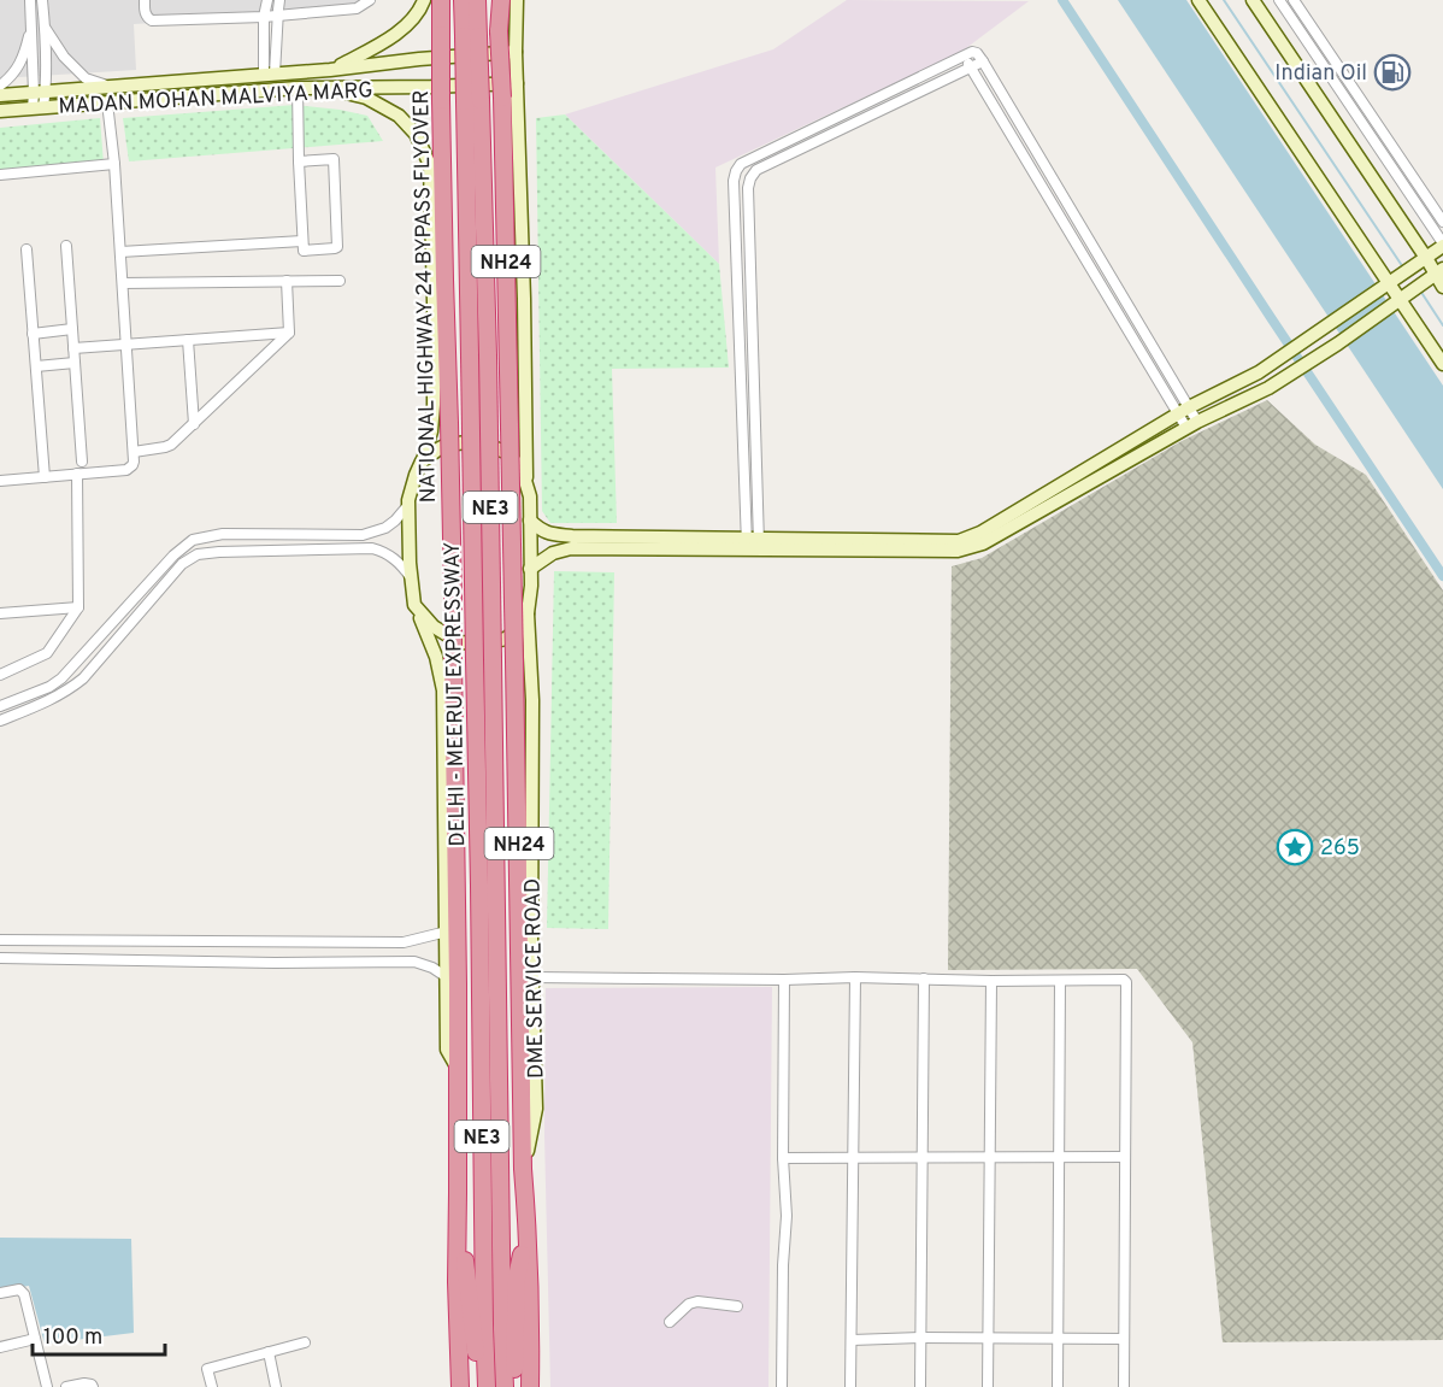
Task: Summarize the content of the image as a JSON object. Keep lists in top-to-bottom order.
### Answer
{
  "streets": {
    "highway": [
      "NH24",
      "NATIONAL HIGHWAY 24 BYPASS FLYOVER",
      "NE3",
      "DELHI - MEERUT EXPRESSWAY"
    ],
    "main road": ["MADAN MOHAN MALVIYA MARG", "DME SERVICE ROAD"]
  },
  "crossings": [
    ["NH24", "DME SERVICE ROAD"]
  ],
  "places": {
    "fuel station": ["Indian Oil"],
    "place": ["265"]
  },
  "scale_bar": "100 m"
}
